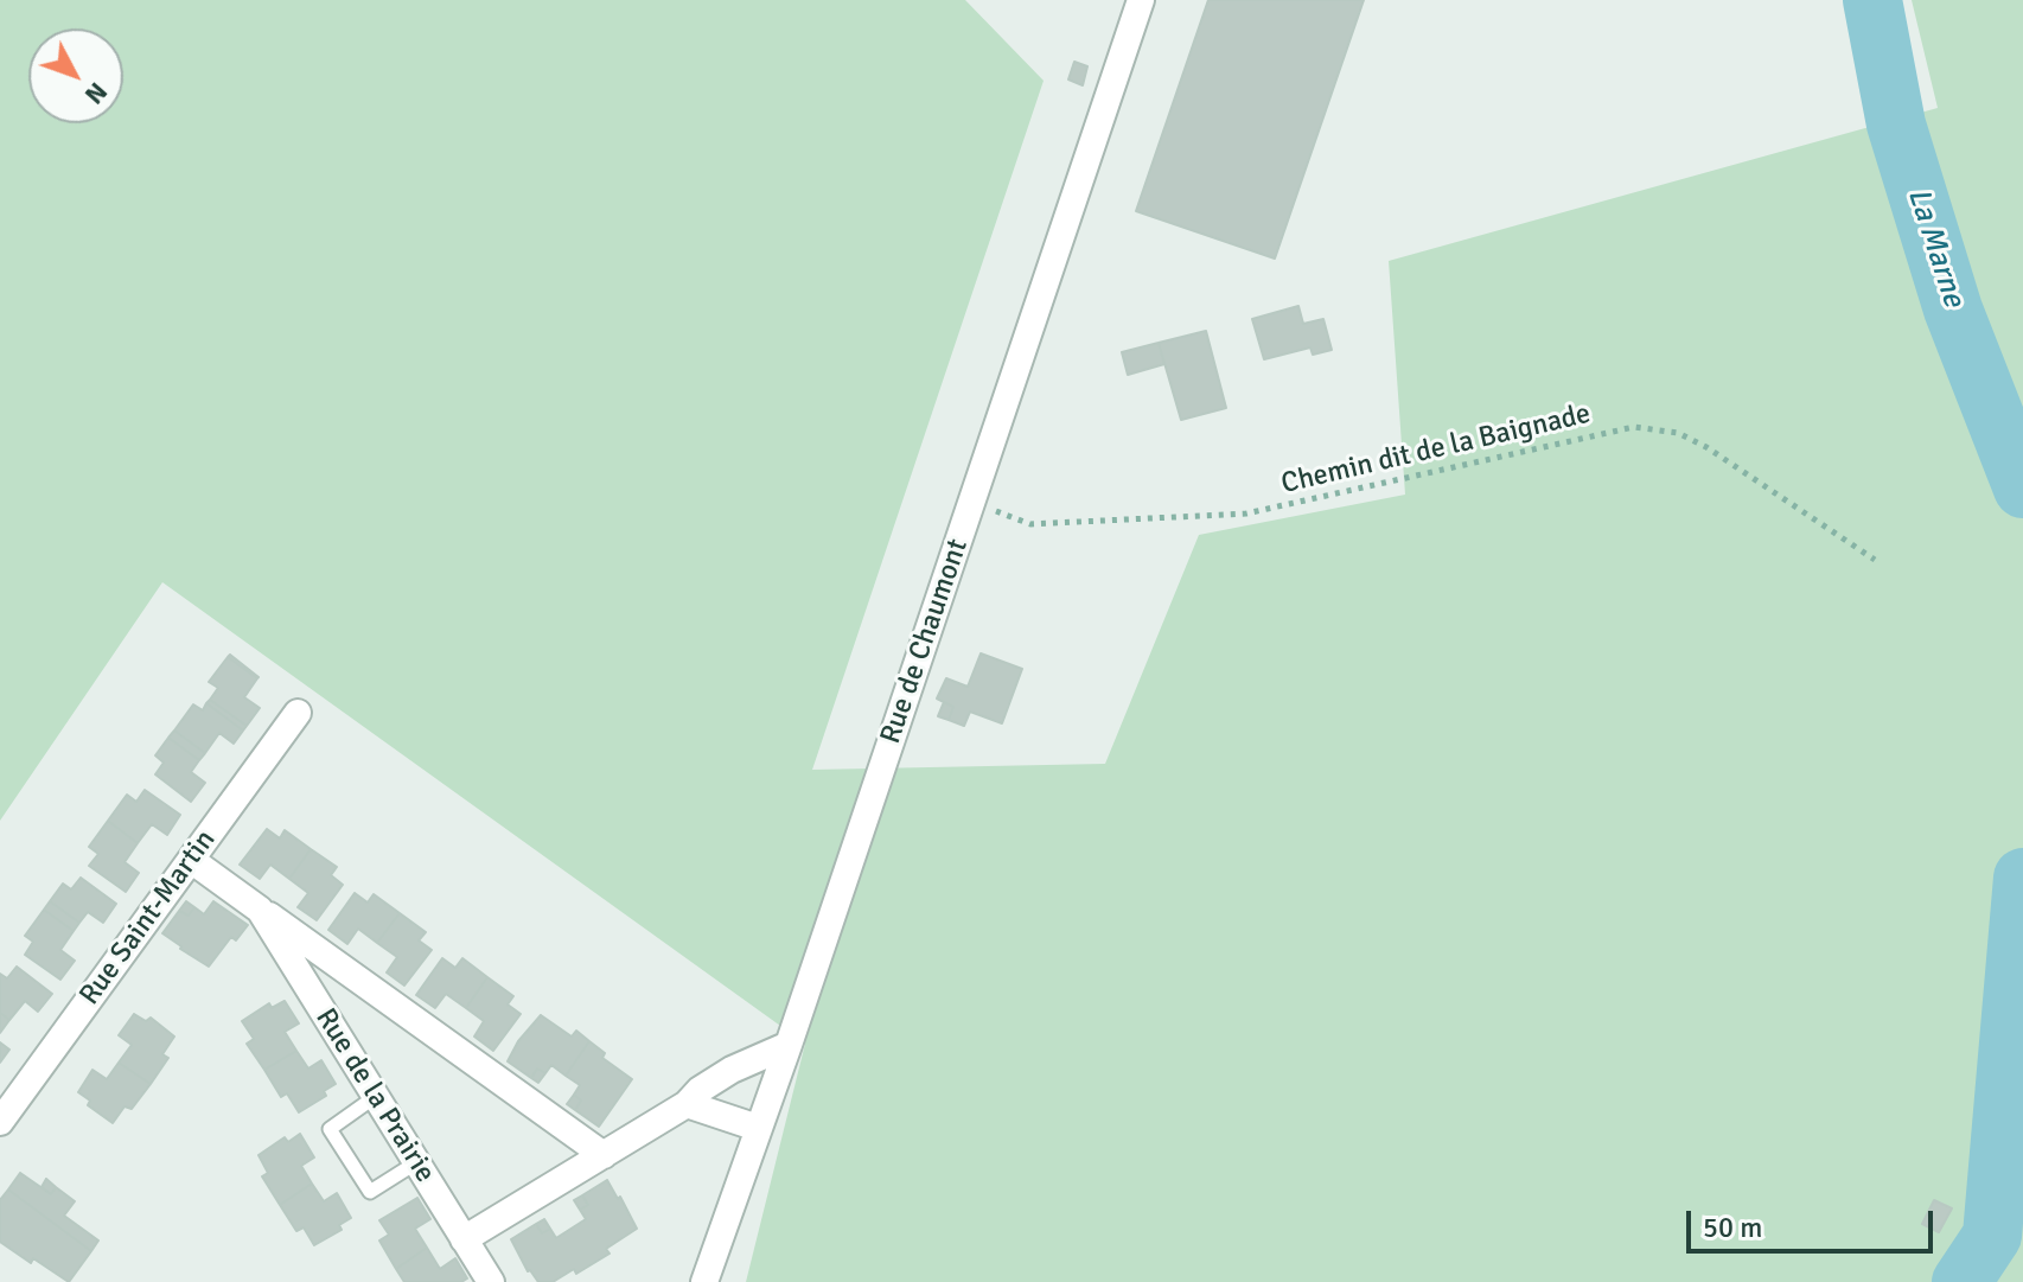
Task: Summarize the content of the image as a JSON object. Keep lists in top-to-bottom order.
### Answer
{
  "streets": {
    "street": ["Rue de Chaumont", "Rue Saint-Martin", "Rue de la Prairie"],
    "path": ["Chemin dit de la Baignade"]
  },
  "crossings": [
    ["Chemin dit de la Baignade", "Rue de Chaumont"],
    ["Rue Saint-Martin", "Rue de la Prairie"]
  ],
  "water": ["La Marne"],
  "scale_bar": "50 m",
  "north": "bottom right"
}
